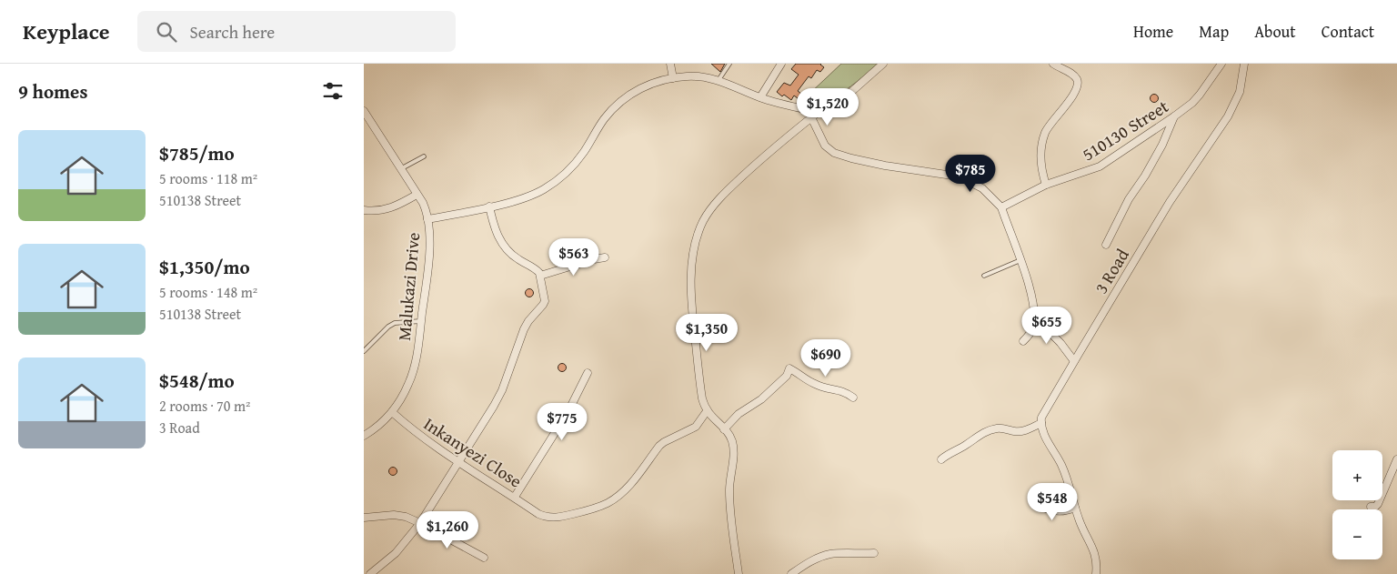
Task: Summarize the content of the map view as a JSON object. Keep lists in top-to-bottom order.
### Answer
{
  "streets": {
    "street": [
      "510130 Street",
      "3 Road",
      "Malukazi Drive",
      "Inkanyezi Close"
    ]
  },
  "crossings": [
    ["Malukazi Drive", "Inkanyezi Close"]
  ],
  "page": {
    "header": "Keyplace",
    "search": "Search here",
    "nav": [
      "Home",
      "Map",
      "About",
      "Contact"
    ],
    "heading": "9 homes",
    "price": [
      "$1,520",
      "$785",
      "$563",
      "$655",
      "$1,350",
      "$690",
      "$775",
      "$548",
      "$1,260"
    ],
    "list": [
      {
        "name": "$785/mo",
        "note": "5 rooms · 118 m² · 510138 Street"
      },
      {
        "name": "$1,350/mo",
        "note": "5 rooms · 148 m² · 510138 Street"
      },
      {
        "name": "$548/mo",
        "note": "2 rooms · 70 m² · 3 Road"
      }
    ],
    "map_buttons": ["+", "−"]
  }
}
